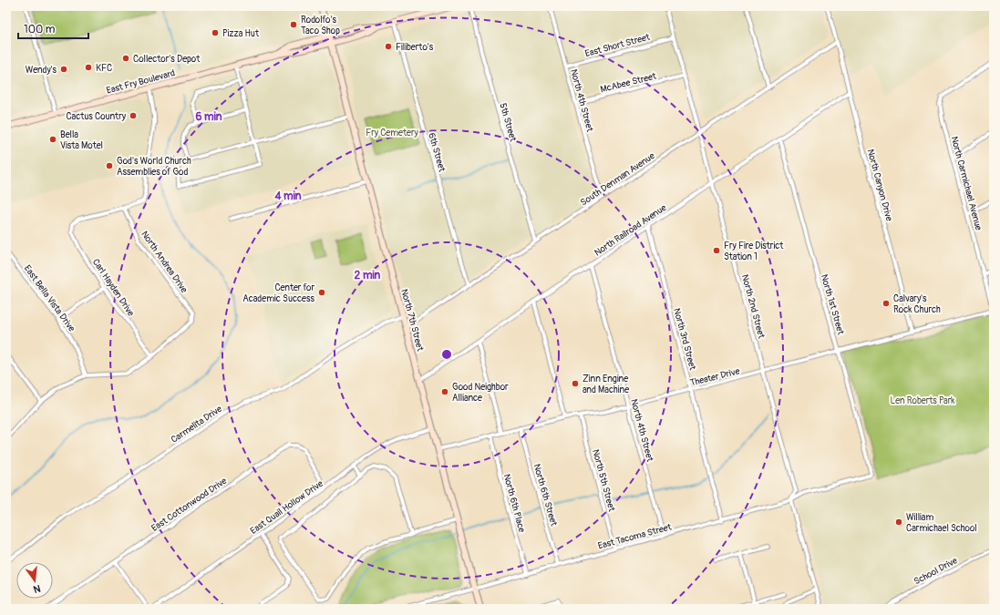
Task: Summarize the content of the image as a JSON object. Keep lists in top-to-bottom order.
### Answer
{
  "streets": {
    "main road": ["East Fry Boulevard", "North 7th Street"],
    "street": [
      "East Short Street",
      "McAbee Street",
      "North 4th Street",
      "5th Street",
      "6th Street",
      "South Denman Avenue",
      "North Carmichael Avenue",
      "North Canyon Drive",
      "North Railroad Avenue",
      "North Andrea Drive",
      "Carl Hayden Drive",
      "East Bella Vista Drive",
      "North 1st Street",
      "North 2nd Street",
      "North 3rd Street",
      "Theater Drive",
      "Carmelita Drive",
      "North 5th Street",
      "North 6th Street",
      "North 6th Place",
      "East Cottonwood Drive",
      "East Quail Hollow Drive",
      "East Tacoma Street",
      "School Drive"
    ]
  },
  "crossings": [
    ["East Short Street", "North 4th Street"],
    ["East Short Street", "North 2nd Street"],
    ["East Fry Boulevard", "6th Street"],
    ["East Fry Boulevard", "North 7th Street"],
    ["McAbee Street", "North 4th Street"],
    ["McAbee Street", "North 2nd Street"],
    ["North 4th Street", "South Denman Avenue"],
    ["North 4th Street", "North Railroad Avenue"],
    ["North 4th Street", "Theater Drive"],
    ["North 4th Street", "East Tacoma Street"],
    ["5th Street", "South Denman Avenue"],
    ["6th Street", "South Denman Avenue"],
    ["South Denman Avenue", "North Canyon Drive"],
    ["South Denman Avenue", "North 2nd Street"],
    ["South Denman Avenue", "North 7th Street"],
    ["North Carmichael Avenue", "Theater Drive"],
    ["North Canyon Drive", "North Railroad Avenue"],
    ["North Canyon Drive", "Theater Drive"],
    ["North Railroad Avenue", "North 1st Street"],
    ["North Railroad Avenue", "North 2nd Street"],
    ["North Railroad Avenue", "North 7th Street"],
    ["North Railroad Avenue", "North 3rd Street"],
    ["North Andrea Drive", "Carl Hayden Drive"],
    ["North 1st Street", "Theater Drive"],
    ["North 1st Street", "East Tacoma Street"],
    ["North 2nd Street", "Theater Drive"],
    ["North 2nd Street", "East Tacoma Street"],
    ["North 7th Street", "Theater Drive"],
    ["North 7th Street", "Carmelita Drive"],
    ["North 7th Street", "East Quail Hollow Drive"],
    ["North 7th Street", "East Tacoma Street"],
    ["North 3rd Street", "Theater Drive"],
    ["North 3rd Street", "East Tacoma Street"],
    ["Theater Drive", "North 5th Street"],
    ["Theater Drive", "North 6th Street"],
    ["Theater Drive", "North 6th Place"],
    ["North 5th Street", "East Tacoma Street"],
    ["North 6th Street", "East Tacoma Street"],
    ["North 6th Place", "East Tacoma Street"],
    ["East Cottonwood Drive", "East Quail Hollow Drive"]
  ],
  "parks": ["Fry Cemetery", "Len Roberts Park"],
  "places": [
    "Rodolfo's Taco Shop",
    "Pizza Hut",
    "Filiberto's",
    "Collector's Depot",
    "KFC",
    "Wendy's",
    "Cactus Country",
    "Bella Vista Motel",
    "God's World Church Assemblies of God",
    "Fry Fire District Station 1",
    "Center for Academic Success",
    "Calvary's Rock Church",
    "Zinn Engine and Machine",
    "Good Neighbor Alliance",
    "William Carmichael School"
  ],
  "scale_bar": "100 m",
  "north": "bottom",
  "rings": ["6 min", "4 min", "2 min"]
}
